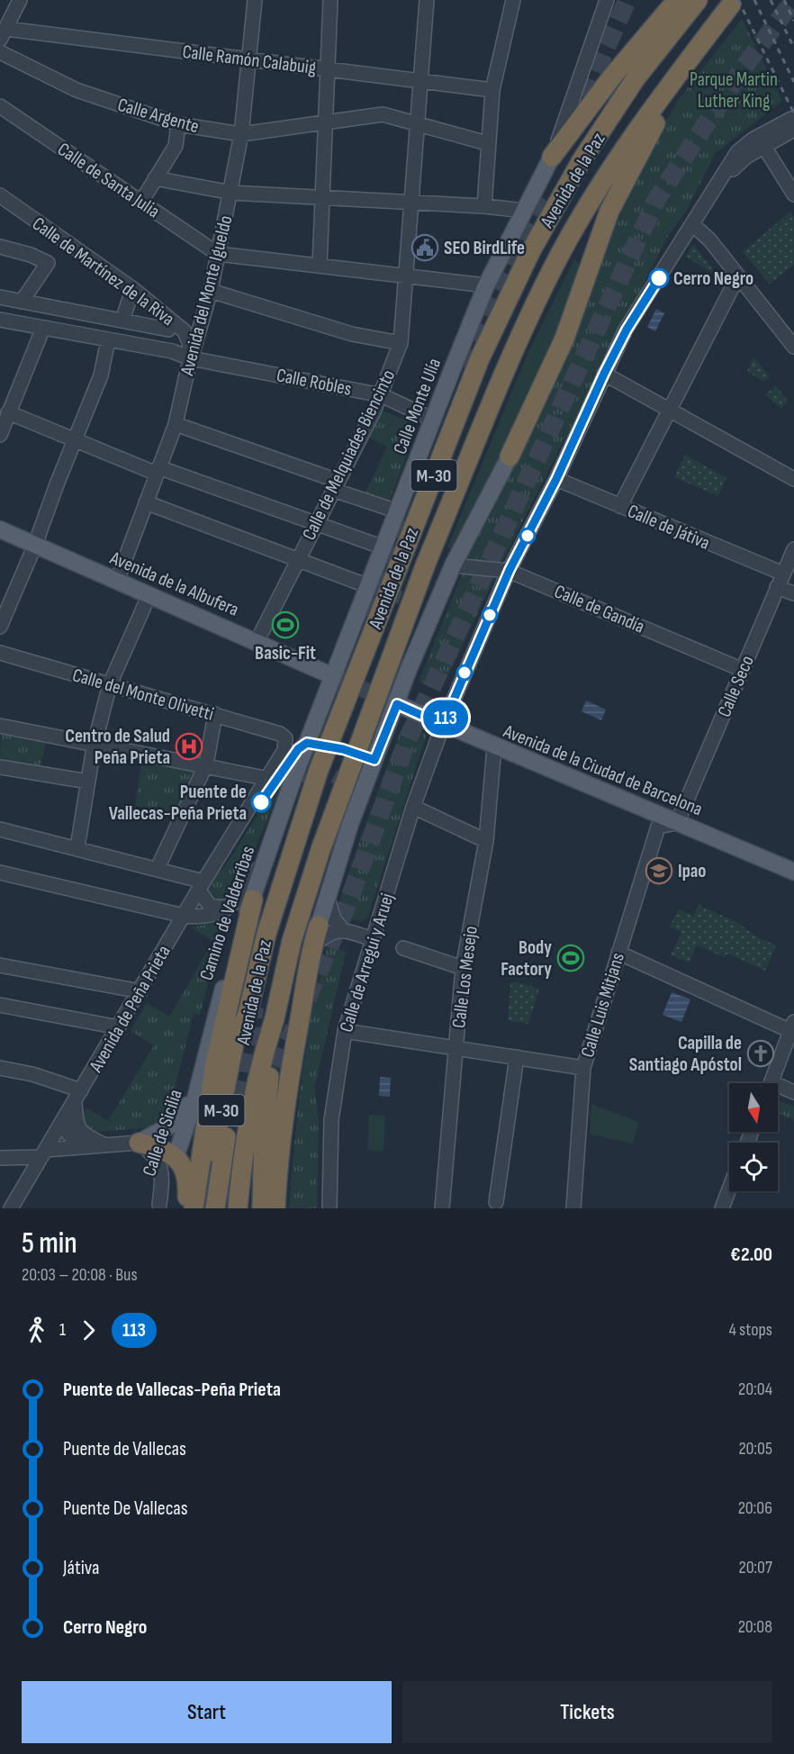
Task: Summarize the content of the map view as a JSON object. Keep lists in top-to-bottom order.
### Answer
{
  "streets": {
    "highway": ["Avenida de la Paz", "M-30"],
    "main road": [
      "Calle Monte Ulía",
      "Avenida de la Albufera",
      "Avenida de la Ciudad de Barcelona",
      "Camino de Valderribas",
      "Calle de Sicilia"
    ],
    "street": [
      "Calle Ramón Calabuig",
      "Calle Argente",
      "Calle de Santa Julia",
      "Calle de Martínez de la Riva",
      "Avenida del Monte Igueldo",
      "Calle Robles",
      "Calle de Melquiades Biencinto",
      "Calle de Játiva",
      "Calle de Gandía",
      "Calle Seco",
      "Calle del Monte Olivetti",
      "Calle de Arregui y Aruej",
      "Calle Los Mesejo",
      "Calle Luis Mitjans",
      "Avenida de Peña Prieta"
    ]
  },
  "crossings": [
    ["Calle Ramón Calabuig", "Avenida del Monte Igueldo"],
    ["Calle Ramón Calabuig", "Calle de Melquiades Biencinto"],
    ["Calle Argente", "Avenida del Monte Igueldo"],
    ["Calle Argente", "Calle de Melquiades Biencinto"],
    ["Calle de Santa Julia", "Avenida del Monte Igueldo"],
    ["Avenida de la Paz", "M-30"],
    ["Calle de Martínez de la Riva", "Avenida del Monte Igueldo"],
    ["Calle de Martínez de la Riva", "Calle Robles"],
    ["Avenida del Monte Igueldo", "Calle Robles"],
    ["Avenida del Monte Igueldo", "Avenida de la Albufera"],
    ["Calle Robles", "Calle Monte Ulía"],
    ["Calle Robles", "Calle de Melquiades Biencinto"],
    ["Calle Monte Ulía", "Avenida de la Albufera"],
    ["Calle Monte Ulía", "Camino de Valderribas"],
    ["Calle de Melquiades Biencinto", "Avenida de la Albufera"],
    ["Calle de Játiva", "Calle Seco"],
    ["Calle de Játiva", "Calle de Arregui y Aruej"],
    ["Avenida de la Albufera", "Camino de Valderribas"],
    ["Calle de Gandía", "Calle Seco"],
    ["Calle de Gandía", "Calle de Arregui y Aruej"],
    ["Calle Seco", "Avenida de la Ciudad de Barcelona"],
    ["Calle Seco", "Calle Luis Mitjans"],
    ["Calle del Monte Olivetti", "Avenida de Peña Prieta"],
    ["Avenida de la Ciudad de Barcelona", "Calle de Arregui y Aruej"],
    ["Avenida de la Ciudad de Barcelona", "Calle Los Mesejo"],
    ["Avenida de la Ciudad de Barcelona", "Calle Luis Mitjans"],
    ["Camino de Valderribas", "Avenida de Peña Prieta"],
    ["Camino de Valderribas", "Calle de Sicilia"]
  ],
  "parks": ["Parque Martin Luther King"],
  "places": {
    "public building": ["SEO BirdLife"],
    "other": ["Cerro Negro", "Puente de Vallecas-Peña Prieta"],
    "sports": ["Basic-Fit", "Body Factory"],
    "hospital": ["Centro de Salud Peña Prieta"],
    "school or university": ["Ipao"],
    "church": ["Capilla de Santiago Apóstol"]
  },
  "lines": ["bus line 113"],
  "north": "bottom",
  "page": {
    "on_map": "113",
    "heading": ["5 min", "20:03 – 20:08 · Bus", "€2.00"],
    "legs": ["1", "113", "4 stops"],
    "list": [
      {
        "name": "Puente de Vallecas-Peña Prieta",
        "value": "20:04"
      },
      {
        "name": "Puente de Vallecas",
        "value": "20:05"
      },
      {
        "name": "Puente De Vallecas",
        "value": "20:06"
      },
      {
        "name": "Játiva",
        "value": "20:07"
      },
      {
        "name": "Cerro Negro",
        "value": "20:08"
      }
    ],
    "buttons": ["Start", "Tickets"]
  }
}
